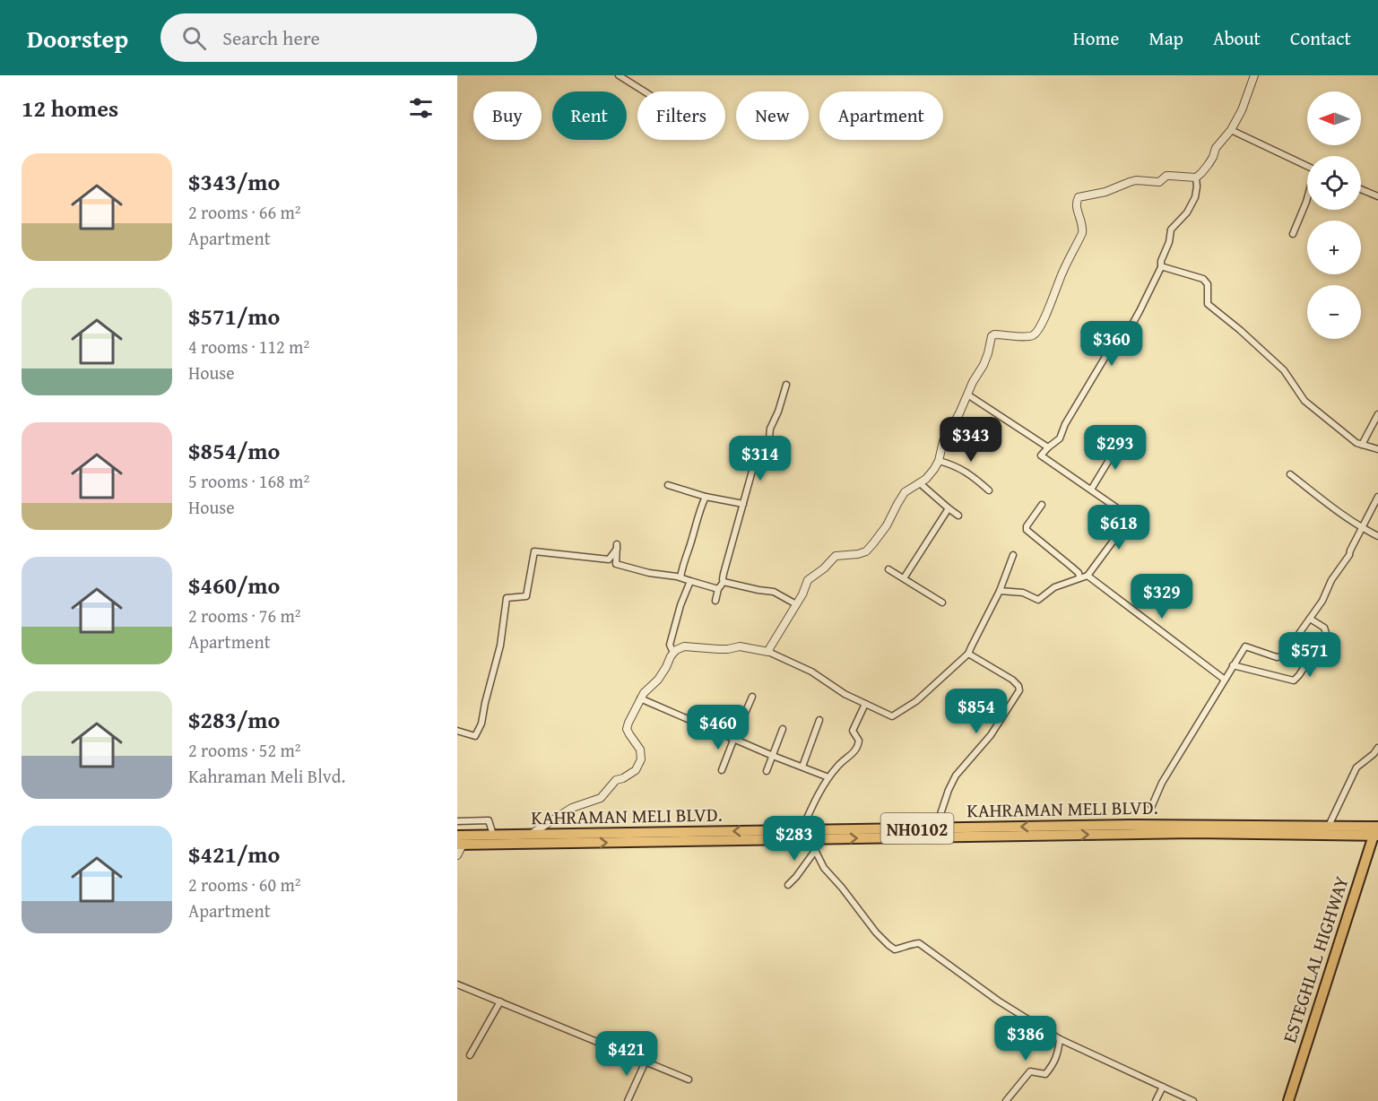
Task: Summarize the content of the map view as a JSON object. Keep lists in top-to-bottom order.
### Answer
{
  "streets": {
    "highway": ["KAHRAMAN MELI BLVD.", "NH0102", "ESTEGHLAL HIGHWAY"]
  },
  "crossings": [
    ["KAHRAMAN MELI BLVD.", "ESTEGHLAL HIGHWAY"]
  ],
  "north": "left",
  "page": {
    "header": "Doorstep",
    "search": "Search here",
    "nav": [
      "Home",
      "Map",
      "About",
      "Contact"
    ],
    "heading": "12 homes",
    "map_buttons": ["+", "−"],
    "chip": [
      "Buy",
      "Rent",
      "Filters",
      "New",
      "Apartment"
    ],
    "list": [
      {
        "name": "$343/mo",
        "note": "2 rooms · 66 m² · Apartment"
      },
      {
        "name": "$571/mo",
        "note": "4 rooms · 112 m² · House"
      },
      {
        "name": "$854/mo",
        "note": "5 rooms · 168 m² · House"
      },
      {
        "name": "$460/mo",
        "note": "2 rooms · 76 m² · Apartment"
      },
      {
        "name": "$283/mo",
        "note": "2 rooms · 52 m² · Kahraman Meli Blvd."
      },
      {
        "name": "$421/mo",
        "note": "2 rooms · 60 m² · Apartment"
      }
    ],
    "price": [
      "$360",
      "$343",
      "$293",
      "$314",
      "$618",
      "$329",
      "$571",
      "$854",
      "$460",
      "$283",
      "$386",
      "$421"
    ]
  }
}
